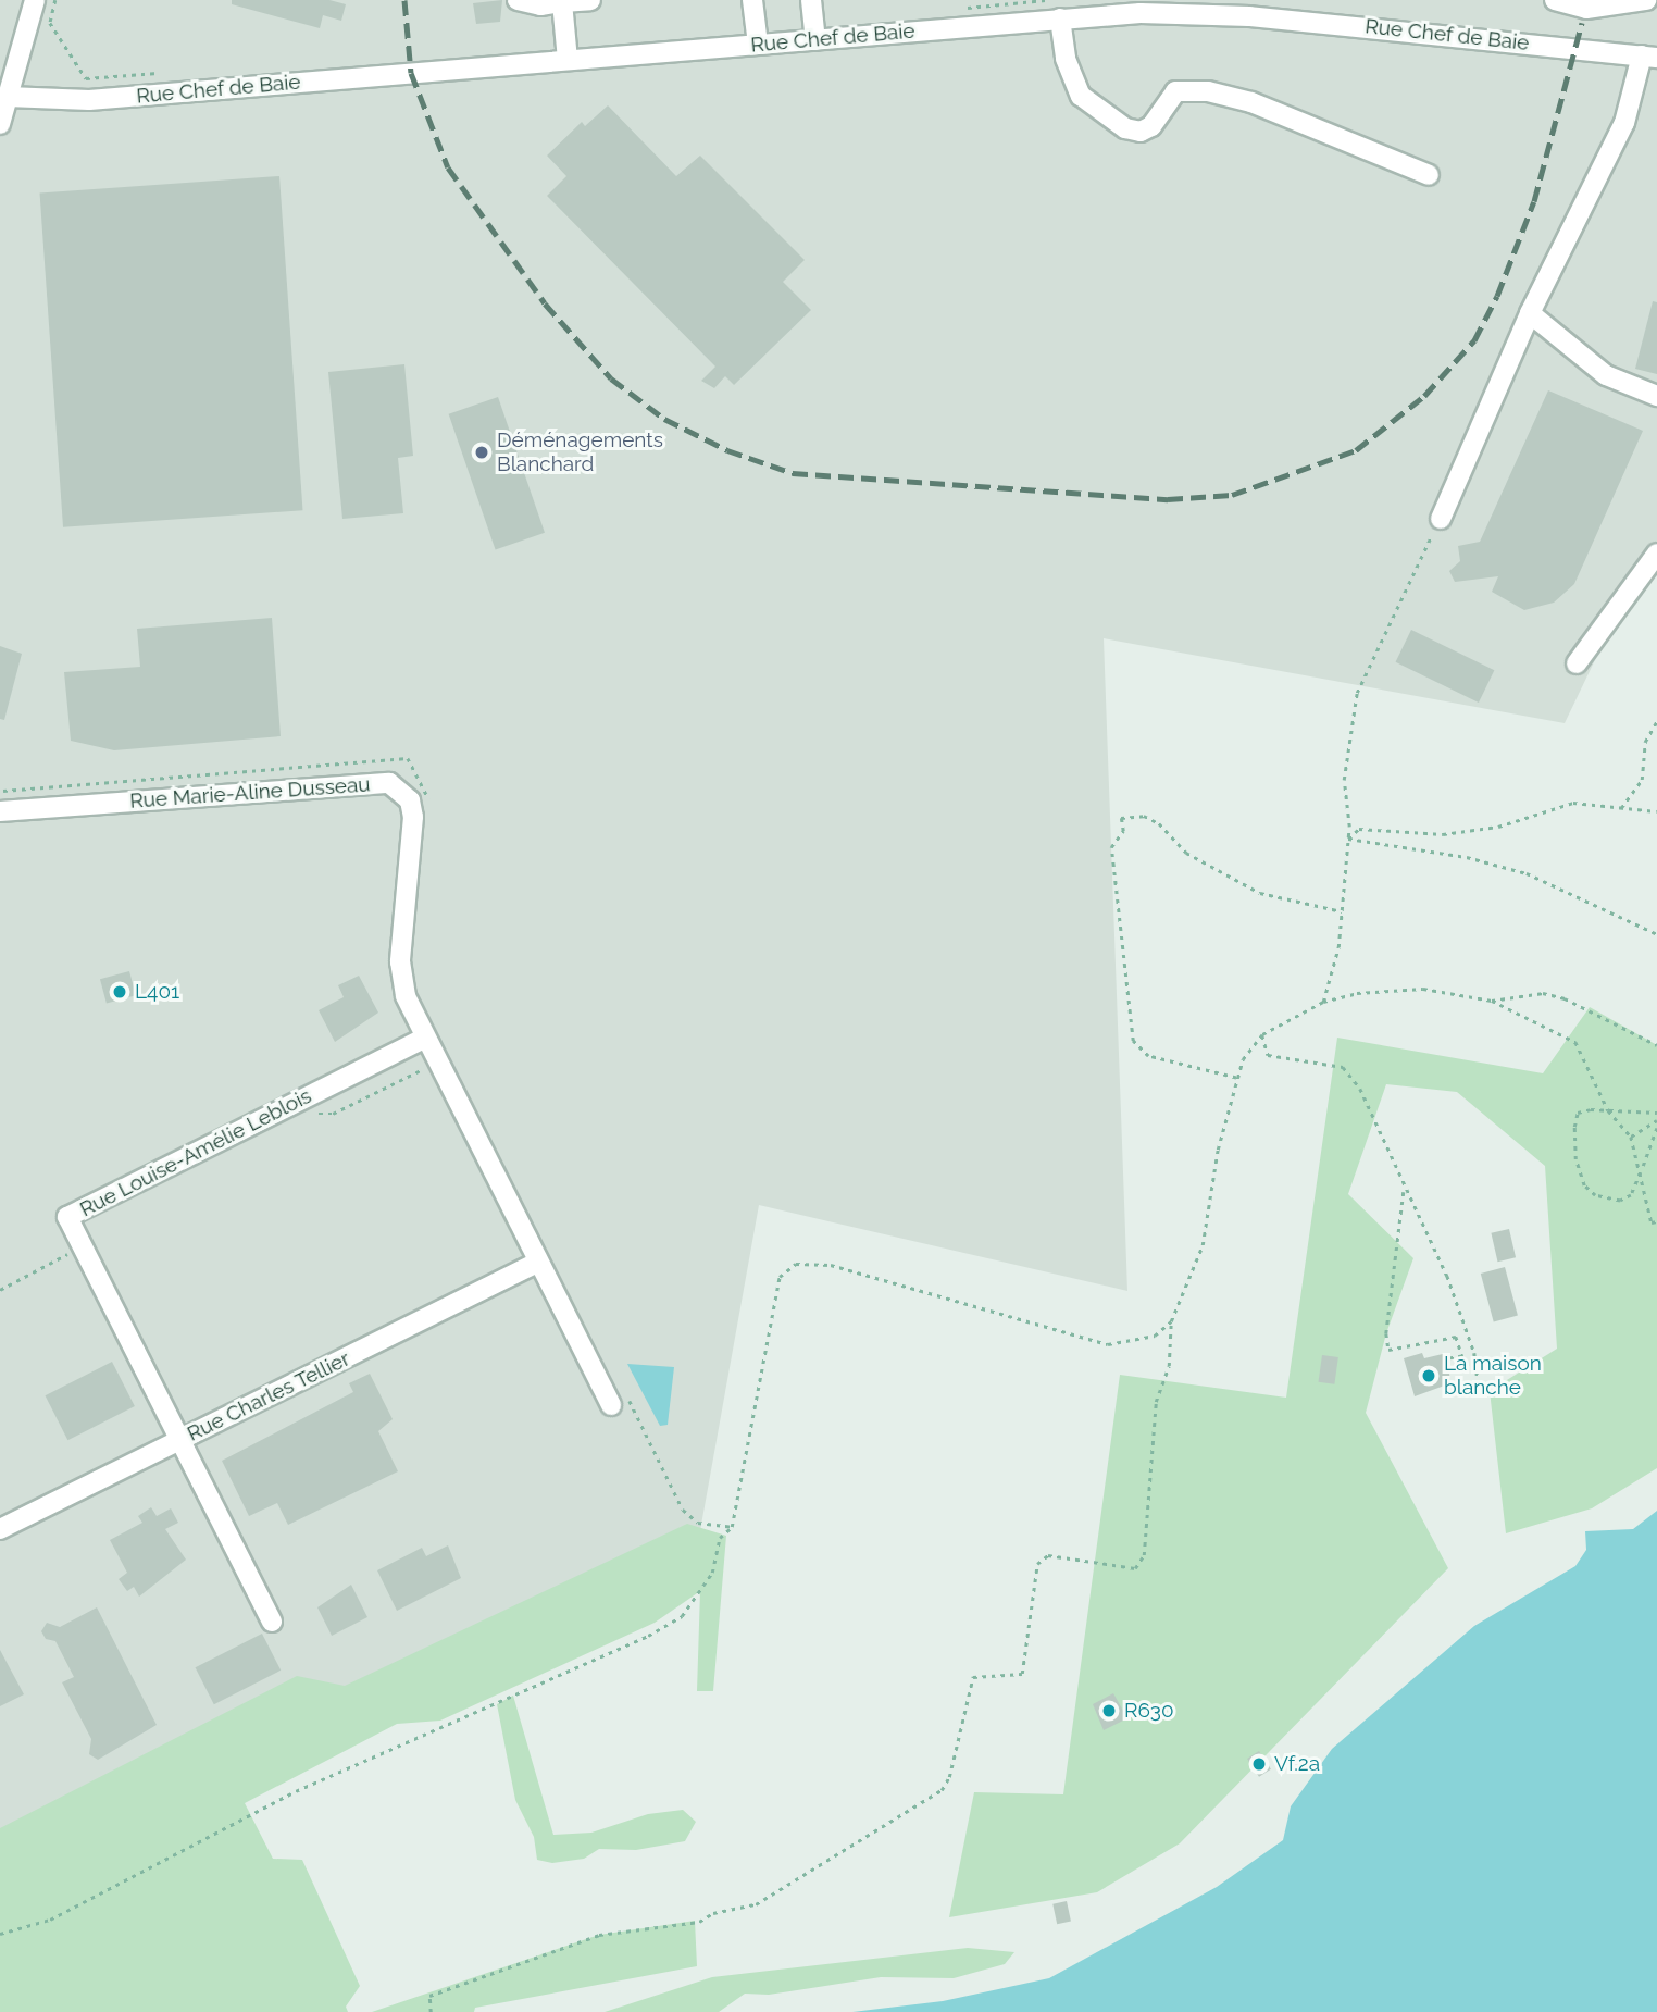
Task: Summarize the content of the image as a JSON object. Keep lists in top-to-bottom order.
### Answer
{
  "streets": {
    "street": [
      "Rue Chef de Baie",
      "Rue Marie-Aline Dusseau",
      "Rue Louise-Amélie Leblois",
      "Rue Charles Tellier"
    ]
  },
  "crossings": [
    ["Rue Marie-Aline Dusseau", "Rue Louise-Amélie Leblois"],
    ["Rue Marie-Aline Dusseau", "Rue Charles Tellier"],
    ["Rue Louise-Amélie Leblois", "Rue Charles Tellier"]
  ],
  "places": [
    "Déménagements Blanchard",
    "L401",
    "La maison blanche",
    "R630",
    "Vf.2a"
  ]
}
